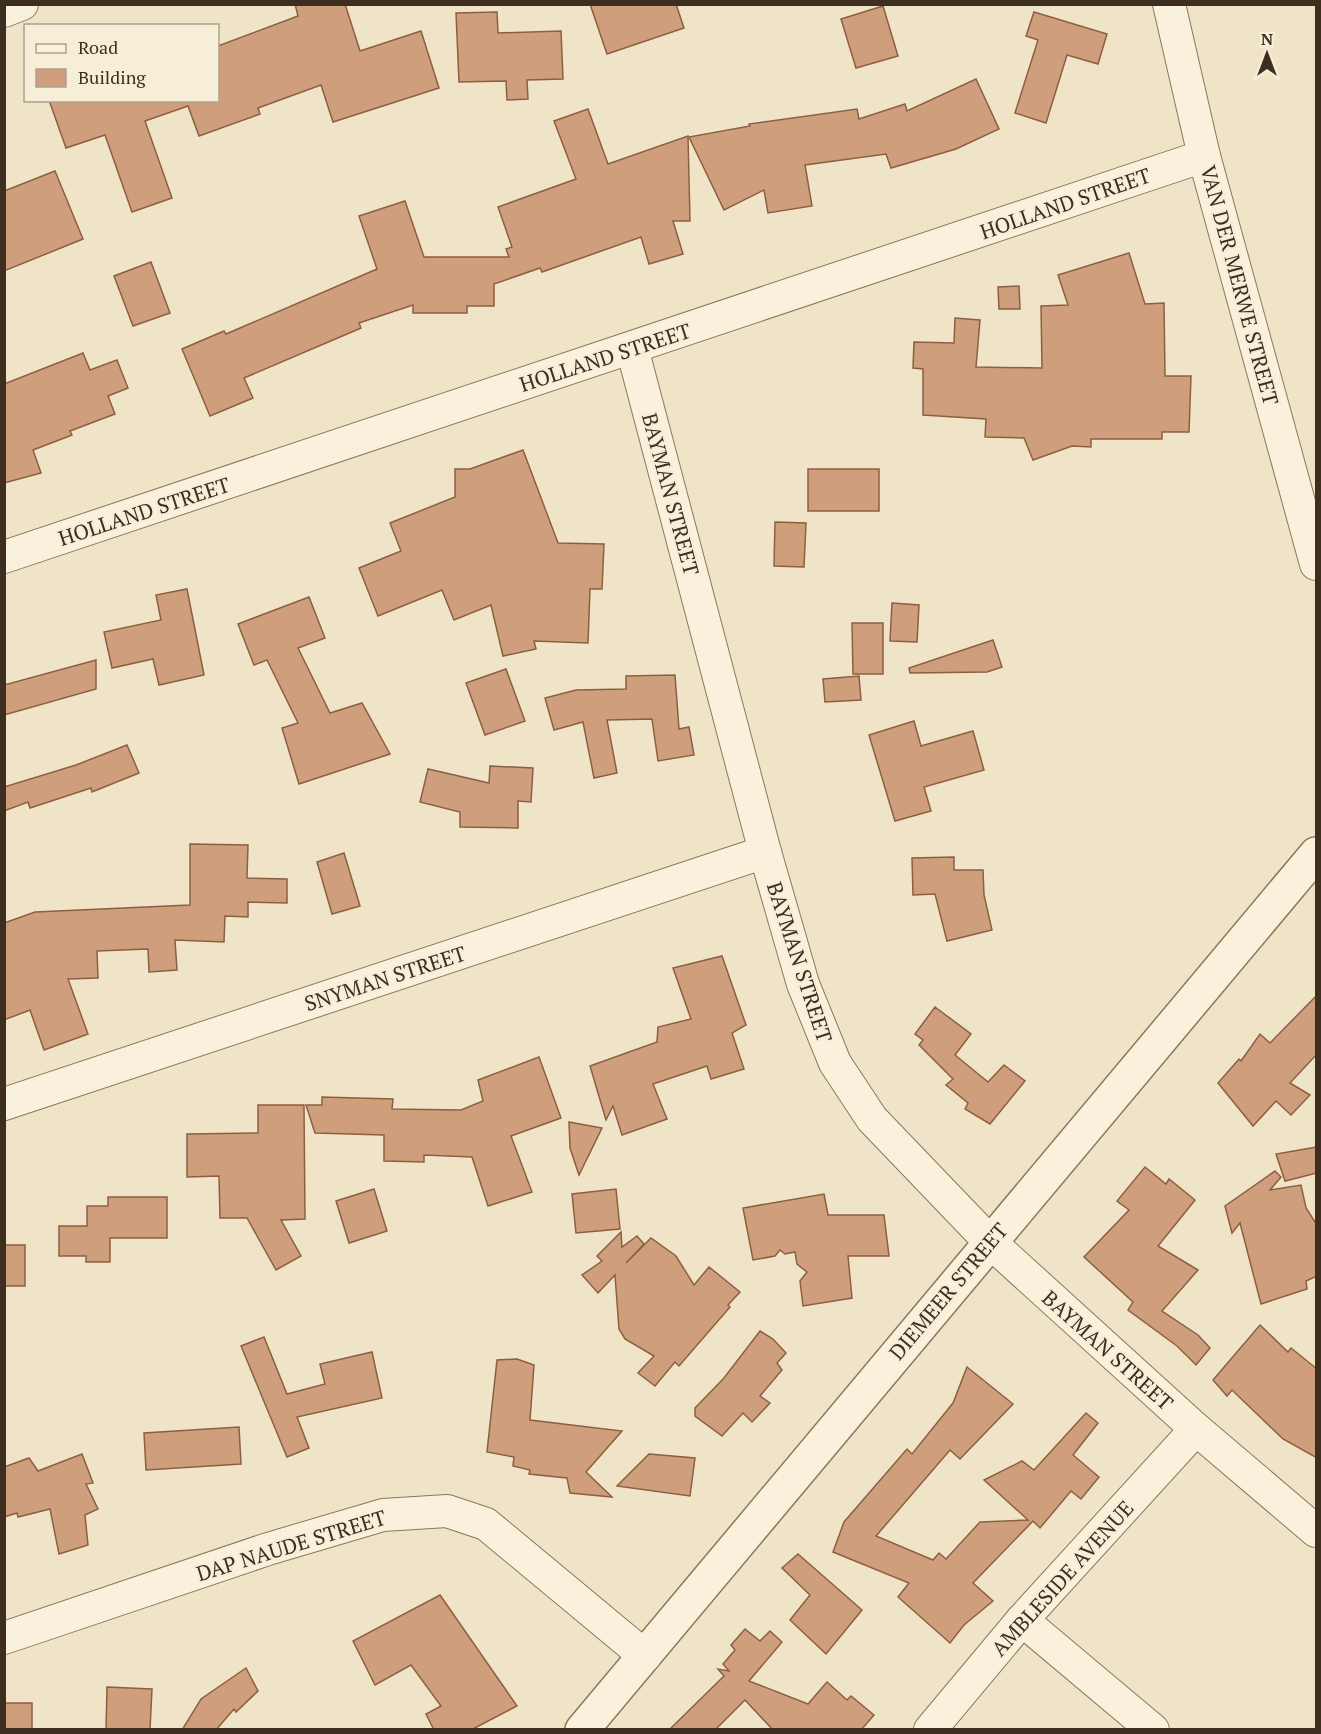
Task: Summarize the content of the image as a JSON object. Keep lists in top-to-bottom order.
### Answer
{
  "streets": {
    "street": [
      "HOLLAND STREET",
      "VAN DER MERWE STREET",
      "BAYMAN STREET",
      "SNYMAN STREET",
      "DIEMEER STREET",
      "DAP NAUDE STREET",
      "AMBLESIDE AVENUE"
    ]
  },
  "crossings": [
    ["HOLLAND STREET", "VAN DER MERWE STREET"],
    ["HOLLAND STREET", "BAYMAN STREET"],
    ["BAYMAN STREET", "SNYMAN STREET"],
    ["BAYMAN STREET", "DIEMEER STREET"],
    ["BAYMAN STREET", "AMBLESIDE AVENUE"],
    ["DIEMEER STREET", "DAP NAUDE STREET"]
  ],
  "legend": ["Road", "Building"],
  "north": "top"
}
